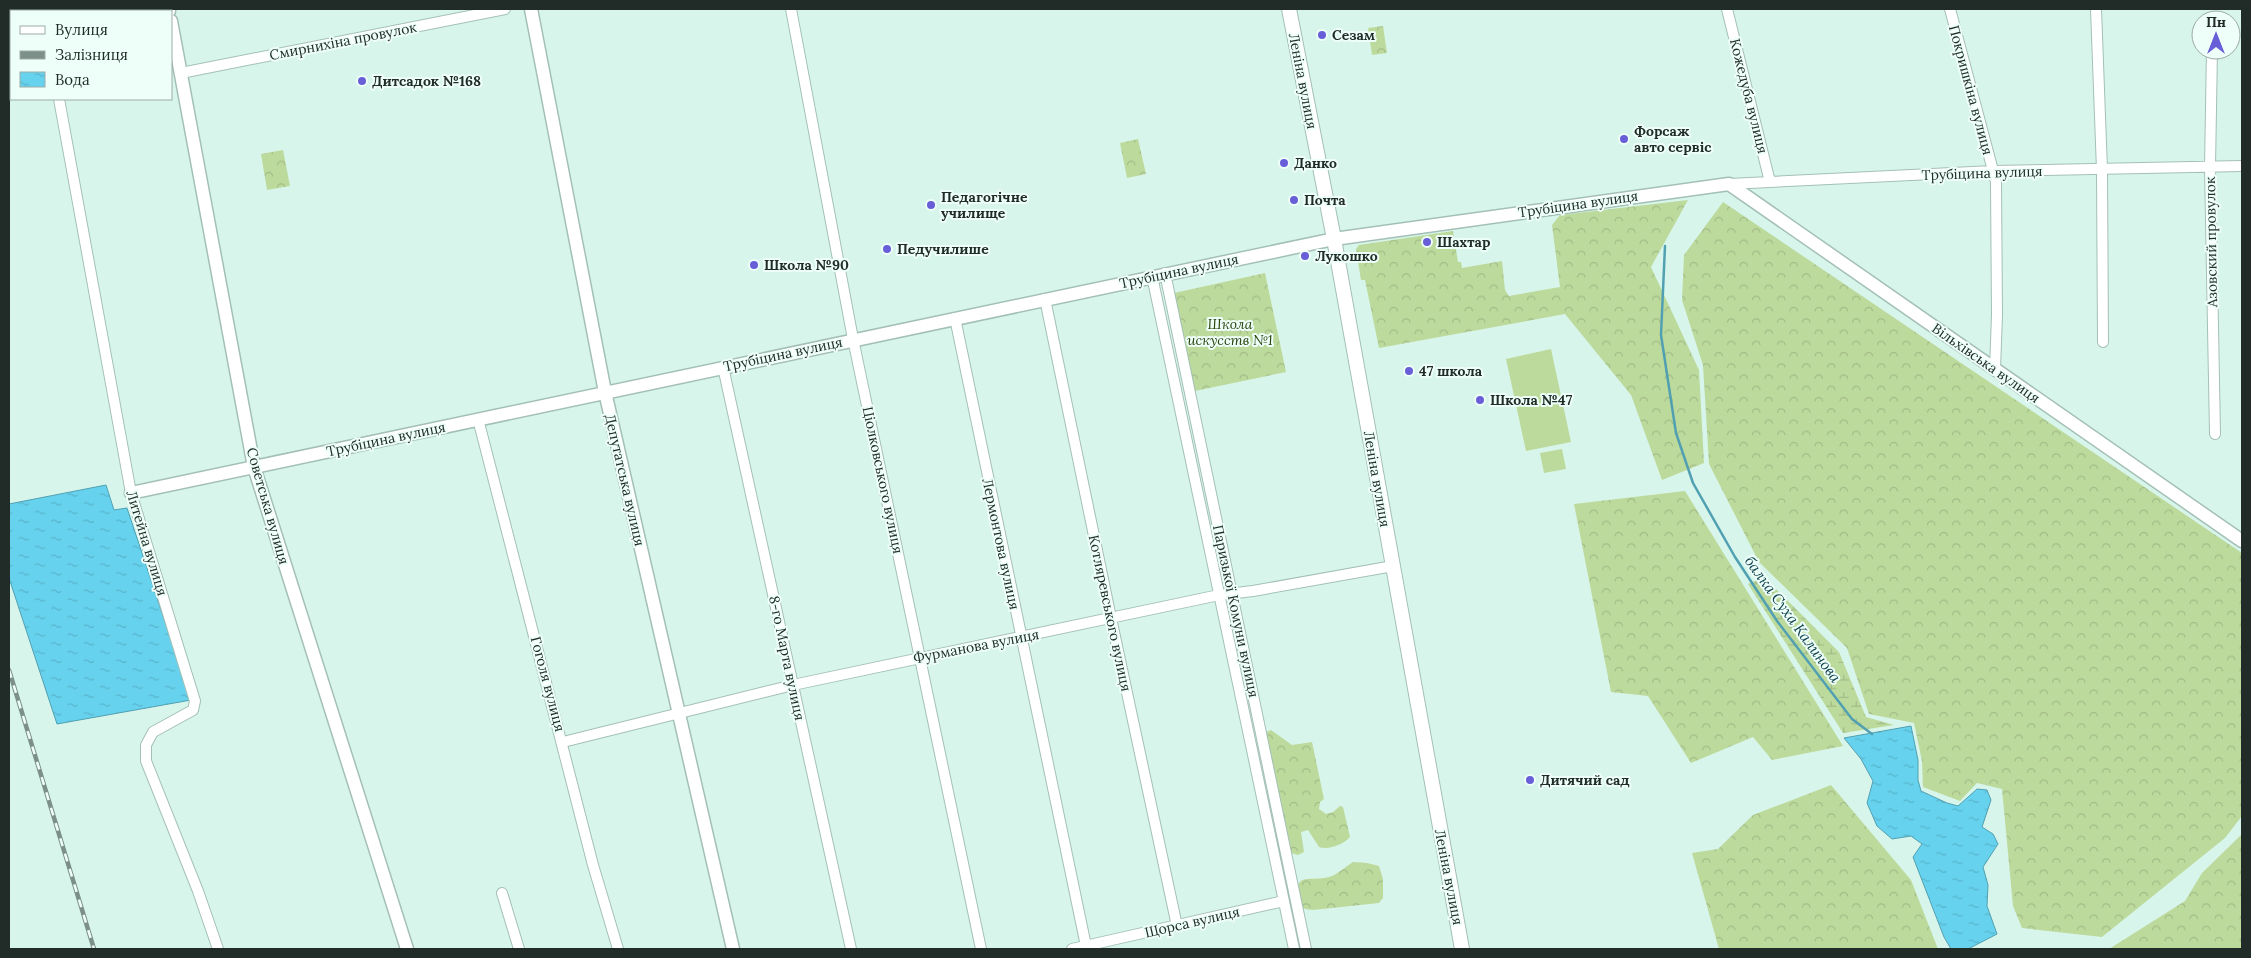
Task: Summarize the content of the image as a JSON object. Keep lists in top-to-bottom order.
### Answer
{
  "streets": {
    "main road": ["Леніна вулиця"],
    "street": [
      "Смирнихіна провулок",
      "Покришкіна вулиця",
      "Кожедуба вулиця",
      "Трубіцина вулиця",
      "Азовский провулок",
      "Вільхівська вулиця",
      "Депутатська вулиця",
      "Ціолковського вулиця",
      "Советська вулиця",
      "Литейна вулиця",
      "Лермонтова вулиця",
      "Паризької Комуни вулиця",
      "Котляревського вулиця",
      "Фурманова вулиця",
      "8-го Марта вулиця",
      "Гоголя вулиця",
      "Щорса вулиця"
    ]
  },
  "crossings": [
    ["Смирнихіна провулок", "Советська вулиця"],
    ["Леніна вулиця", "Трубіцина вулиця"],
    ["Леніна вулиця", "Фурманова вулиця"],
    ["Покришкіна вулиця", "Трубіцина вулиця"],
    ["Покришкіна вулиця", "Вільхівська вулиця"],
    ["Кожедуба вулиця", "Трубіцина вулиця"],
    ["Трубіцина вулиця", "Азовский провулок"],
    ["Трубіцина вулиця", "Вільхівська вулиця"],
    ["Трубіцина вулиця", "Депутатська вулиця"],
    ["Трубіцина вулиця", "Ціолковського вулиця"],
    ["Трубіцина вулиця", "Советська вулиця"],
    ["Трубіцина вулиця", "Литейна вулиця"],
    ["Трубіцина вулиця", "Лермонтова вулиця"],
    ["Трубіцина вулиця", "Паризької Комуни вулиця"],
    ["Трубіцина вулиця", "Котляревського вулиця"],
    ["Трубіцина вулиця", "8-го Марта вулиця"],
    ["Трубіцина вулиця", "Гоголя вулиця"],
    ["Депутатська вулиця", "Фурманова вулиця"],
    ["Ціолковського вулиця", "Фурманова вулиця"],
    ["Лермонтова вулиця", "Фурманова вулиця"],
    ["Лермонтова вулиця", "Щорса вулиця"],
    ["Паризької Комуни вулиця", "Фурманова вулиця"],
    ["Паризької Комуни вулиця", "Щорса вулиця"],
    ["Котляревського вулиця", "Фурманова вулиця"],
    ["Котляревського вулиця", "Щорса вулиця"],
    ["Фурманова вулиця", "8-го Марта вулиця"],
    ["Фурманова вулиця", "Гоголя вулиця"]
  ],
  "water": ["балка Суха Калинова"],
  "parks": ["Школа искусств №1"],
  "places": [
    "Сезам",
    "Дитсадок №168",
    "Форсаж авто сервіс",
    "Данко",
    "Почта",
    "Педагогічне училище",
    "Шахтар",
    "Педучилише",
    "Лукошко",
    "Школа №90",
    "47 школа",
    "Школа №47",
    "Дитячий сад"
  ],
  "legend": ["Вулиця", "Залізниця", "Вода"],
  "north": "top"
}
